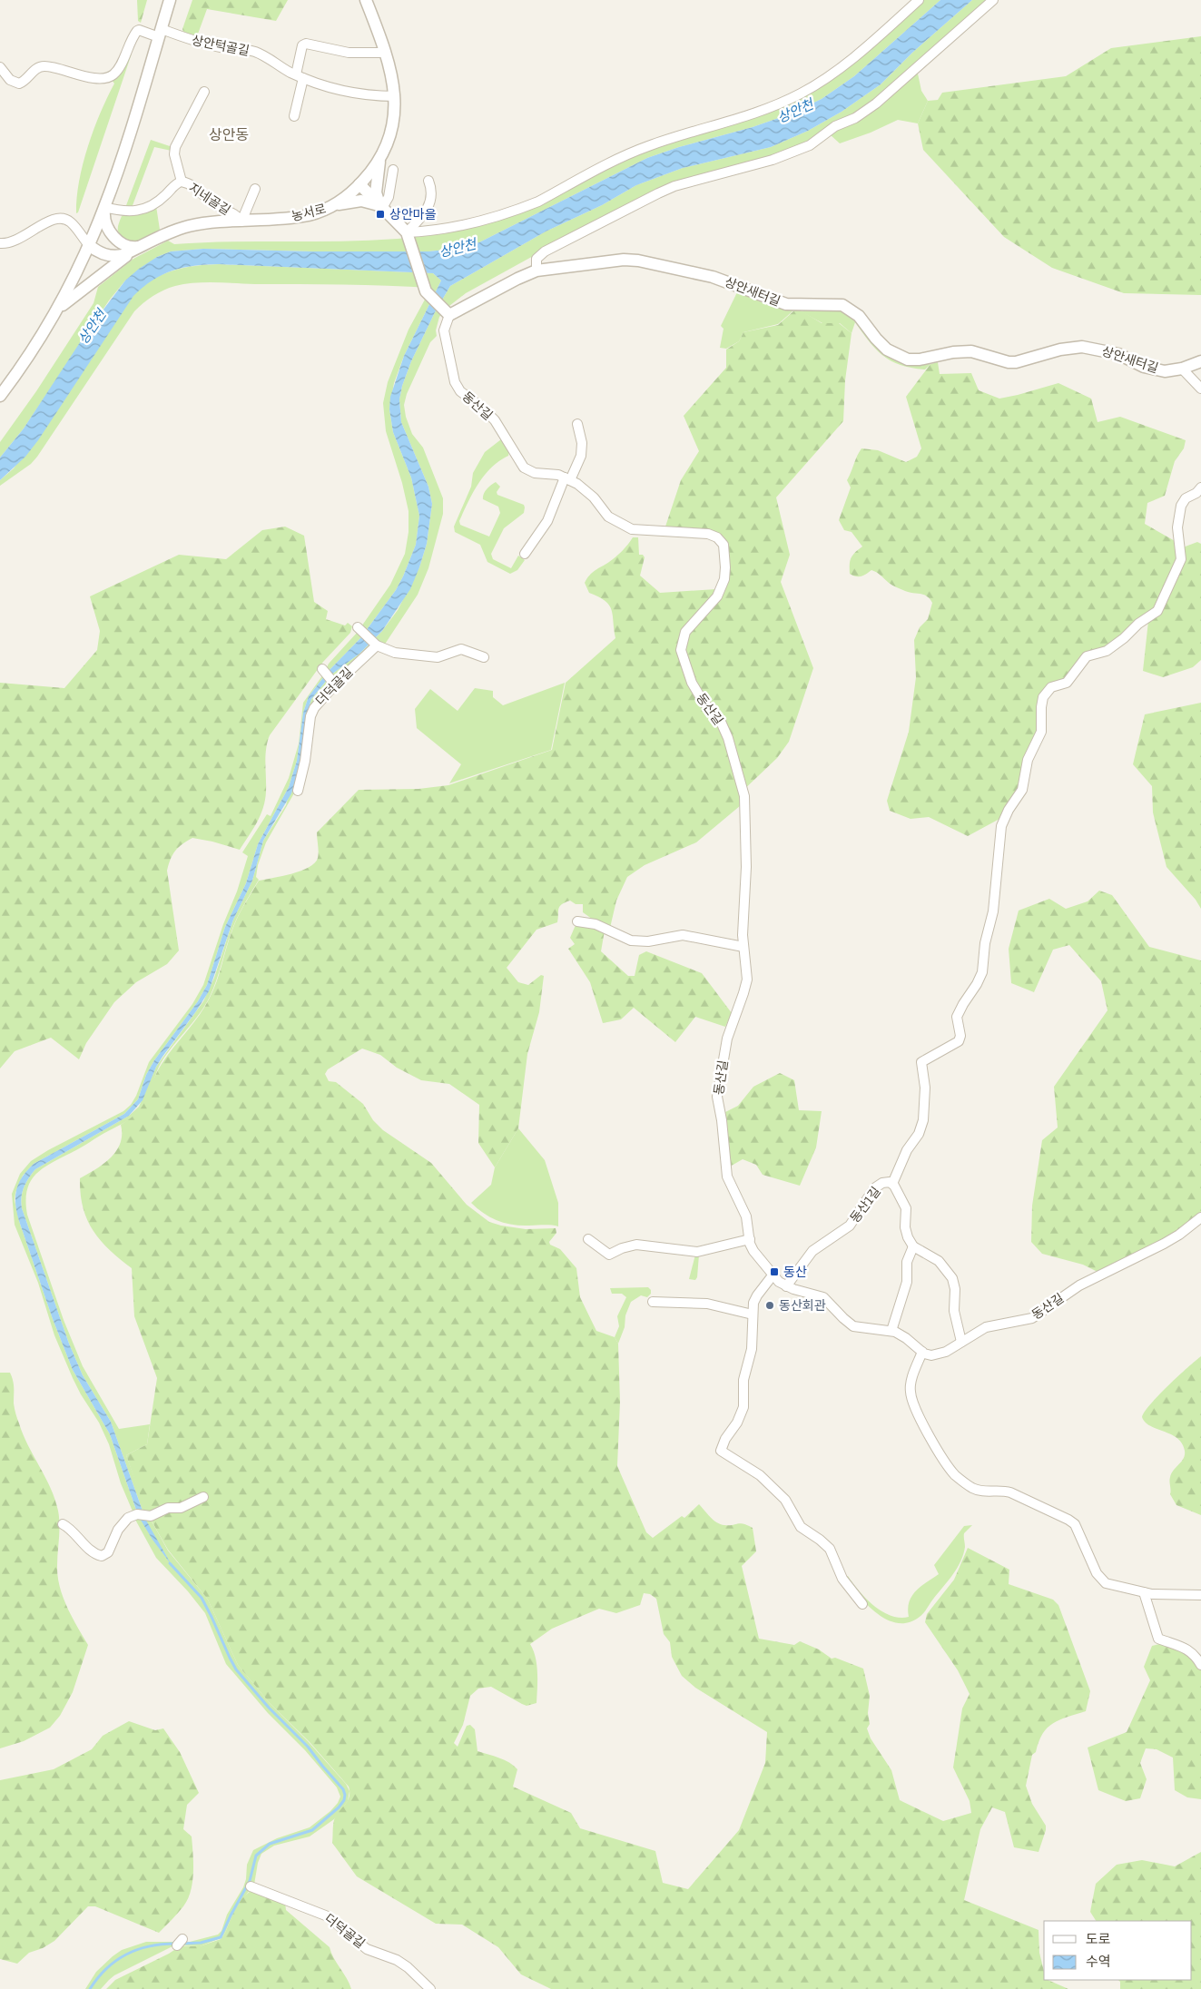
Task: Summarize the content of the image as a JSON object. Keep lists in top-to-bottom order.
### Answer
{
  "streets": {
    "street": [
      "상안턱골길",
      "지네골길",
      "농서로",
      "상안새터길",
      "동산길",
      "더덕골길",
      "동산1길"
    ]
  },
  "crossings": [
    ["상안턱골길", "농서로"],
    ["지네골길", "농서로"],
    ["상안새터길", "동산길"],
    ["동산길", "동산1길"]
  ],
  "districts": ["상안동"],
  "water": ["상안천"],
  "places": {
    "transit": ["상안마을", "동산"],
    "other": ["동산회관"]
  },
  "legend": ["도로", "수역"]
}
